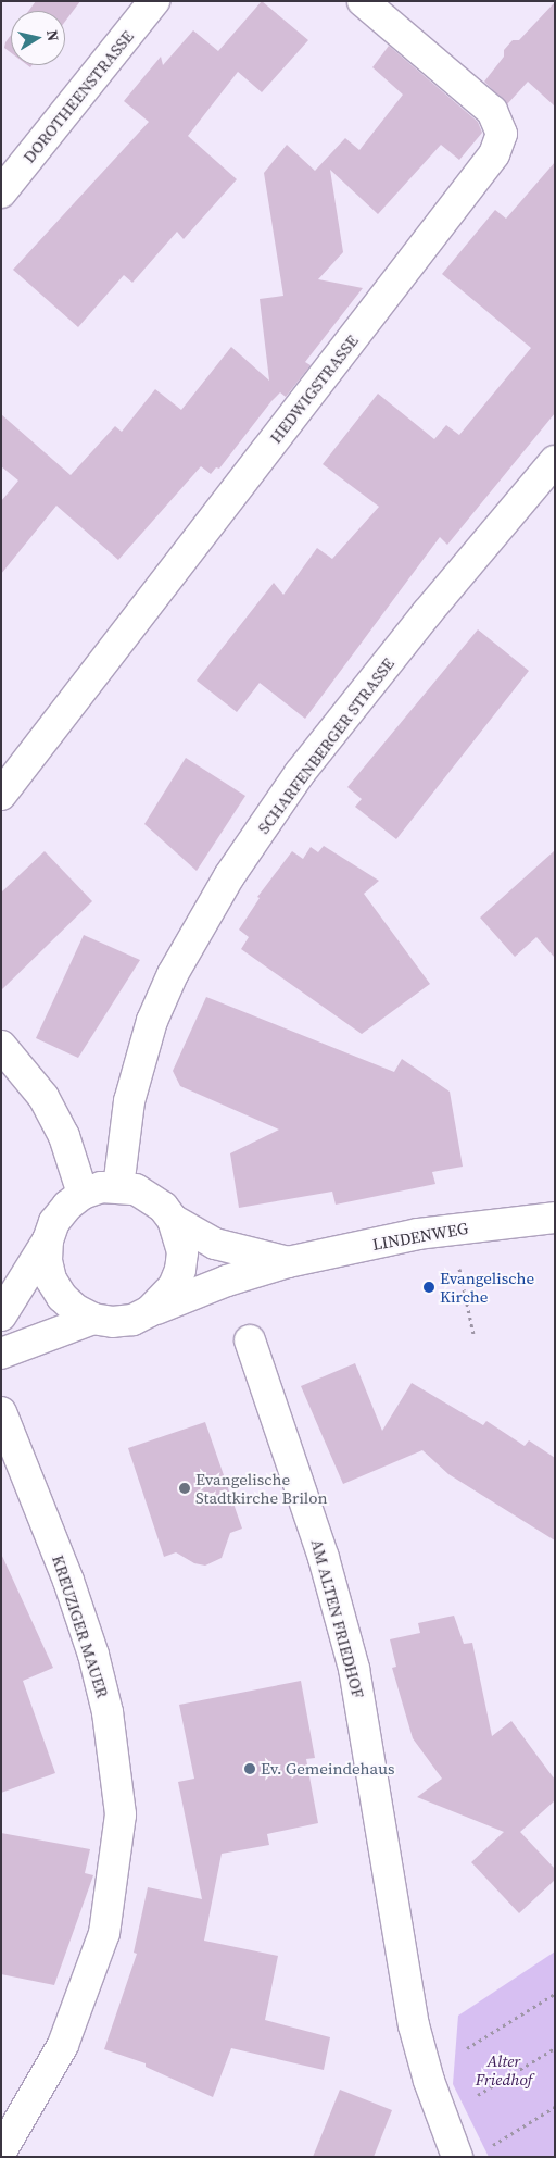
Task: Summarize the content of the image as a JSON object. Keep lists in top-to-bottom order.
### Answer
{
  "streets": {
    "street": [
      "DOROTHEENSTRASSE",
      "HEDWIGSTRASSE",
      "SCHARFENBERGER STRASSE",
      "LINDENWEG",
      "AM ALTEN FRIEDHOF",
      "KREUZIGER MAUER"
    ]
  },
  "crossings": [
    ["SCHARFENBERGER STRASSE", "LINDENWEG"]
  ],
  "parks": ["Alter Friedhof"],
  "places": ["Evangelische Kirche", "Evangelische Stadtkirche Brilon", "Ev. Gemeindehaus"],
  "north": "right"
}
